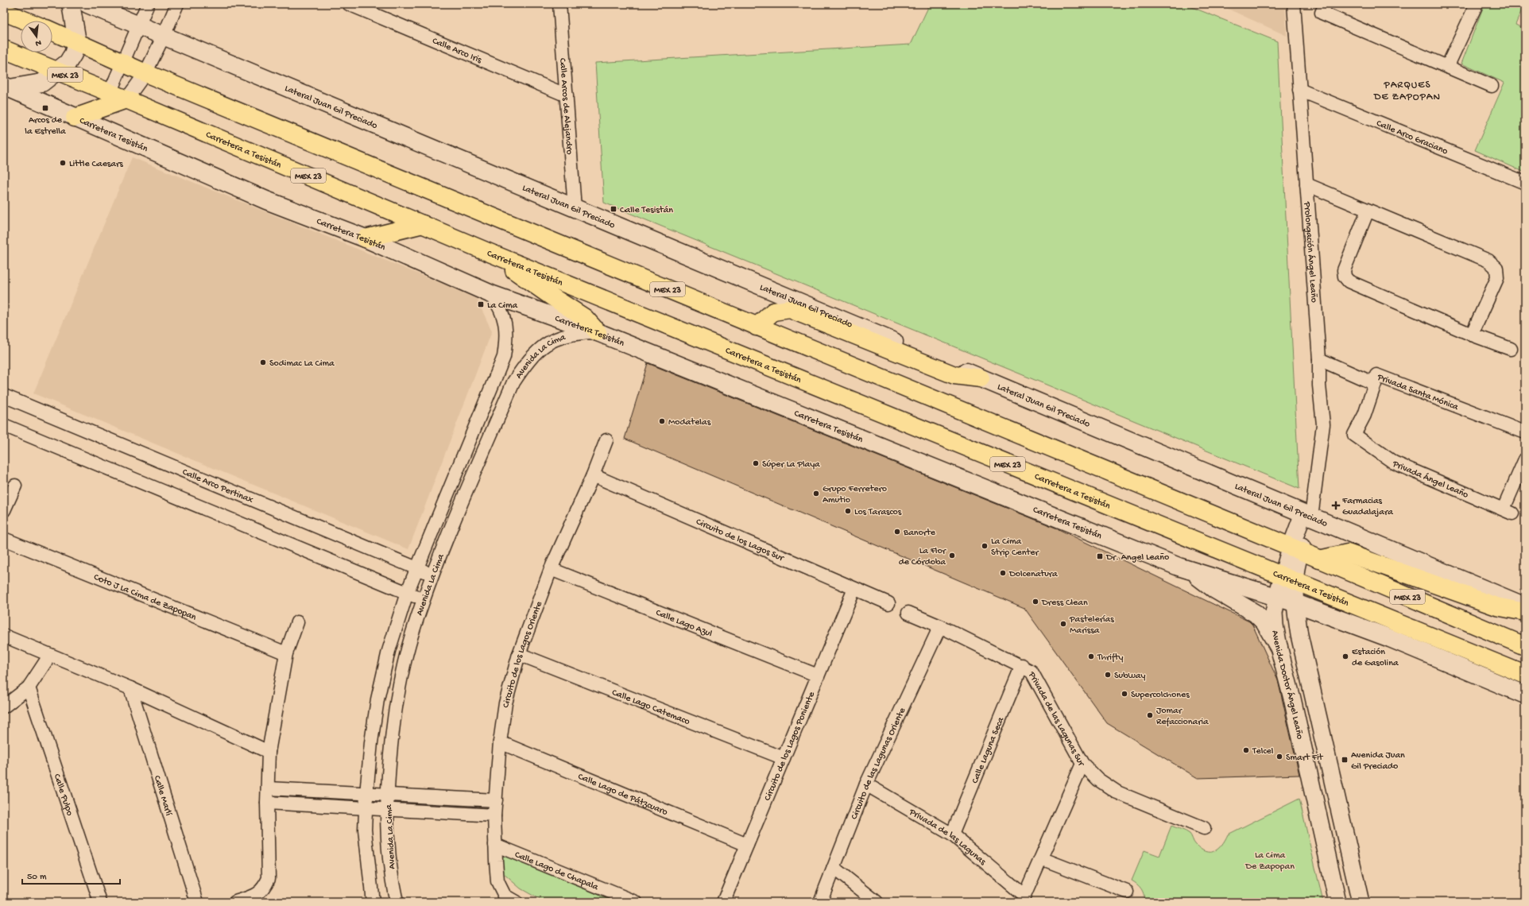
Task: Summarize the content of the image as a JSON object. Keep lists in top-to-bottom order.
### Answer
{
  "streets": {
    "main road": [
      "MEX 23",
      "Lateral Juan Gil Preciado",
      "Carretera Tesistán",
      "Carretera a Tesistán"
    ],
    "street": [
      "Calle Arco Iris",
      "Calle Arcos de Alejandro",
      "Calle Arco Graciano",
      "Prolongación Ángel Leaño",
      "Avenida La Cima",
      "Privada Santa Mónica",
      "Privada Ángel Leaño",
      "Calle Arco Pertinax",
      "Circuito de los Lagos Sur",
      "Coto J La Cima de Zapopan",
      "Calle Lago Azul",
      "Circuito de los Lagos Oriente",
      "Avenida Doctor Ángel Leaño",
      "Calle Lago Catemaco",
      "Privada de las Lagunas Sur",
      "Circuito de los Lagos Poniente",
      "Calle Laguna Seca",
      "Circuito de las Lagunas Oriente",
      "Calle Lago de Pátzcuaro",
      "Calle Pulpo",
      "Calle Marlí",
      "Privada de las Lagunas",
      "Calle Lago de Chapala"
    ]
  },
  "crossings": [
    ["Calle Arco Iris", "Calle Arcos de Alejandro"],
    ["MEX 23", "Prolongación Ángel Leaño"],
    ["Lateral Juan Gil Preciado", "Calle Arcos de Alejandro"],
    ["Lateral Juan Gil Preciado", "Prolongación Ángel Leaño"],
    ["Carretera Tesistán", "Avenida La Cima"],
    ["Calle Arco Graciano", "Prolongación Ángel Leaño"],
    ["Carretera a Tesistán", "Prolongación Ángel Leaño"],
    ["Prolongación Ángel Leaño", "Privada Santa Mónica"],
    ["Prolongación Ángel Leaño", "Avenida Doctor Ángel Leaño"],
    ["Avenida La Cima", "Calle Arco Pertinax"],
    ["Privada Santa Mónica", "Privada Ángel Leaño"],
    ["Circuito de los Lagos Sur", "Circuito de los Lagos Oriente"],
    ["Circuito de los Lagos Sur", "Circuito de los Lagos Poniente"],
    ["Calle Lago Azul", "Circuito de los Lagos Oriente"],
    ["Calle Lago Azul", "Circuito de los Lagos Poniente"],
    ["Circuito de los Lagos Oriente", "Calle Lago Catemaco"],
    ["Circuito de los Lagos Oriente", "Calle Lago de Pátzcuaro"],
    ["Circuito de los Lagos Oriente", "Calle Lago de Chapala"],
    ["Calle Lago Catemaco", "Circuito de los Lagos Poniente"],
    ["Privada de las Lagunas Sur", "Calle Laguna Seca"],
    ["Privada de las Lagunas Sur", "Circuito de las Lagunas Oriente"],
    ["Circuito de los Lagos Poniente", "Calle Lago de Pátzcuaro"],
    ["Calle Laguna Seca", "Privada de las Lagunas"],
    ["Circuito de las Lagunas Oriente", "Privada de las Lagunas"]
  ],
  "districts": ["PARQUES DE ZAPOPAN"],
  "parks": ["La Cima De Zapopan"],
  "places": {
    "transit": [
      "Arcos de la Estrella",
      "Calle Tesistán",
      "La Cima",
      "Dr. Angel Leaño",
      "Avenida Juan Gil Preciado"
    ],
    "other": [
      "Little Caesars",
      "Sodimac La Cima",
      "Modatelas",
      "Súper La Playa",
      "Grupo Ferretero Amutio",
      "Los Tarascos",
      "Banorte",
      "La Cima Strip Center",
      "La Flor de Córdoba",
      "Dolcenatura",
      "Dress Clean",
      "Pastelerías Marissa",
      "Thrifty",
      "Estación de Gasolina",
      "Subway",
      "Supercolchones",
      "Jomar Refaccionaria",
      "Telcel",
      "Smart Fit"
    ],
    "health": ["Farmacias Guadalajara"]
  },
  "scale_bar": "50 m",
  "north": "bottom"
}
